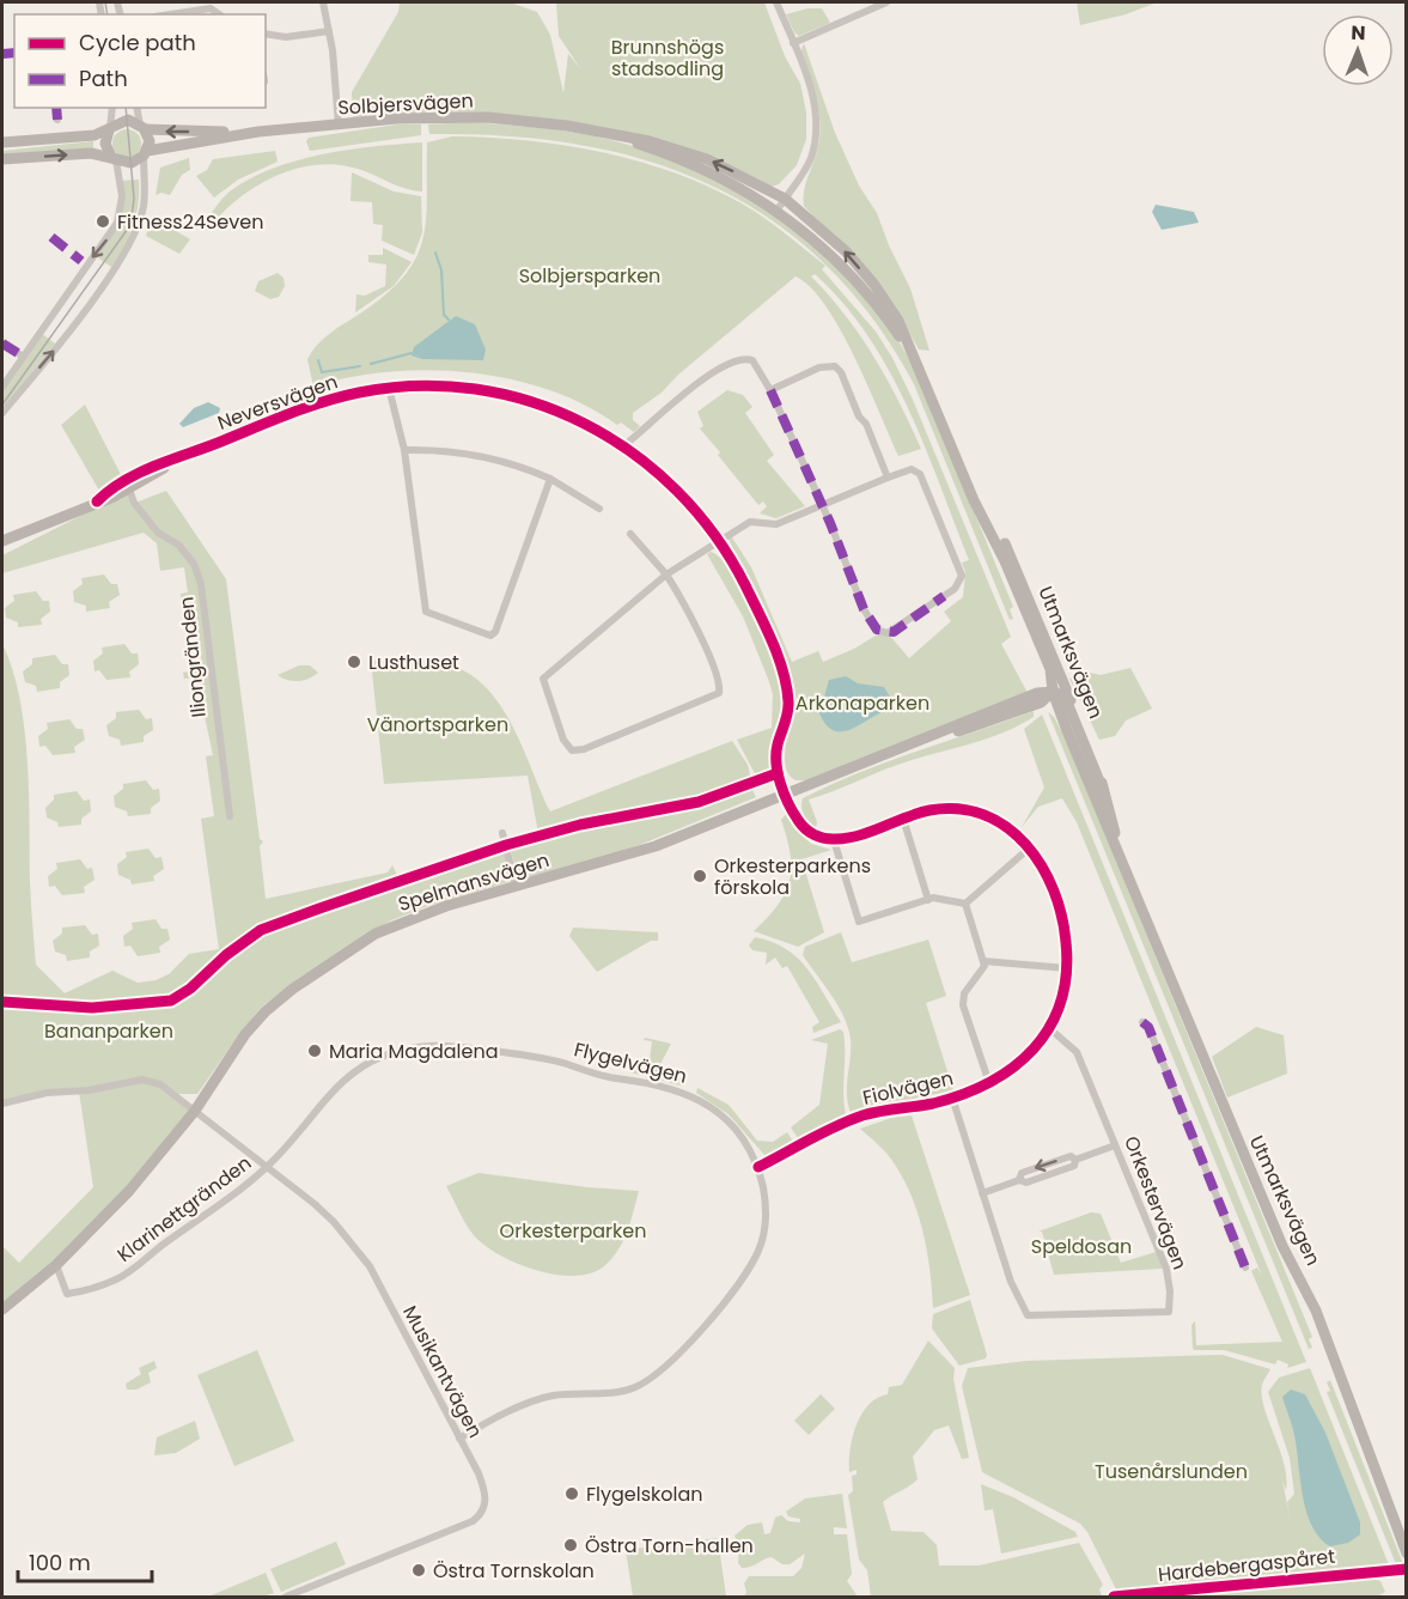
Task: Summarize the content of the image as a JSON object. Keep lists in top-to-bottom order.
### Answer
{
  "streets": {
    "main road": [
      "Solbjersvägen",
      "Neversvägen",
      "Utmarksvägen",
      "Spelmansvägen"
    ],
    "street": [
      "Iliongränden",
      "Flygelvägen",
      "Fiolvägen",
      "Orkestervägen",
      "Klarinettgränden",
      "Musikantvägen"
    ],
    "cycle path": ["Hardebergaspåret"]
  },
  "crossings": [
    ["Solbjersvägen", "Utmarksvägen"],
    ["Neversvägen", "Iliongränden"],
    ["Neversvägen", "Spelmansvägen"],
    ["Utmarksvägen", "Spelmansvägen"],
    ["Spelmansvägen", "Klarinettgränden"],
    ["Spelmansvägen", "Musikantvägen"],
    ["Flygelvägen", "Fiolvägen"],
    ["Flygelvägen", "Klarinettgränden"],
    ["Flygelvägen", "Musikantvägen"],
    ["Fiolvägen", "Orkestervägen"],
    ["Klarinettgränden", "Musikantvägen"]
  ],
  "parks": [
    "Brunnshögs stadsodling",
    "Solbjersparken",
    "Arkonaparken",
    "Vänortsparken",
    "Bananparken",
    "Orkesterparken",
    "Speldosan",
    "Tusenårslunden"
  ],
  "places": [
    "Fitness24Seven",
    "Lusthuset",
    "Orkesterparkens förskola",
    "Maria Magdalena",
    "Flygelskolan",
    "Östra Torn-hallen",
    "Östra Tornskolan"
  ],
  "legend": ["Cycle path", "Path"],
  "scale_bar": "100 m",
  "north": "top"
}
